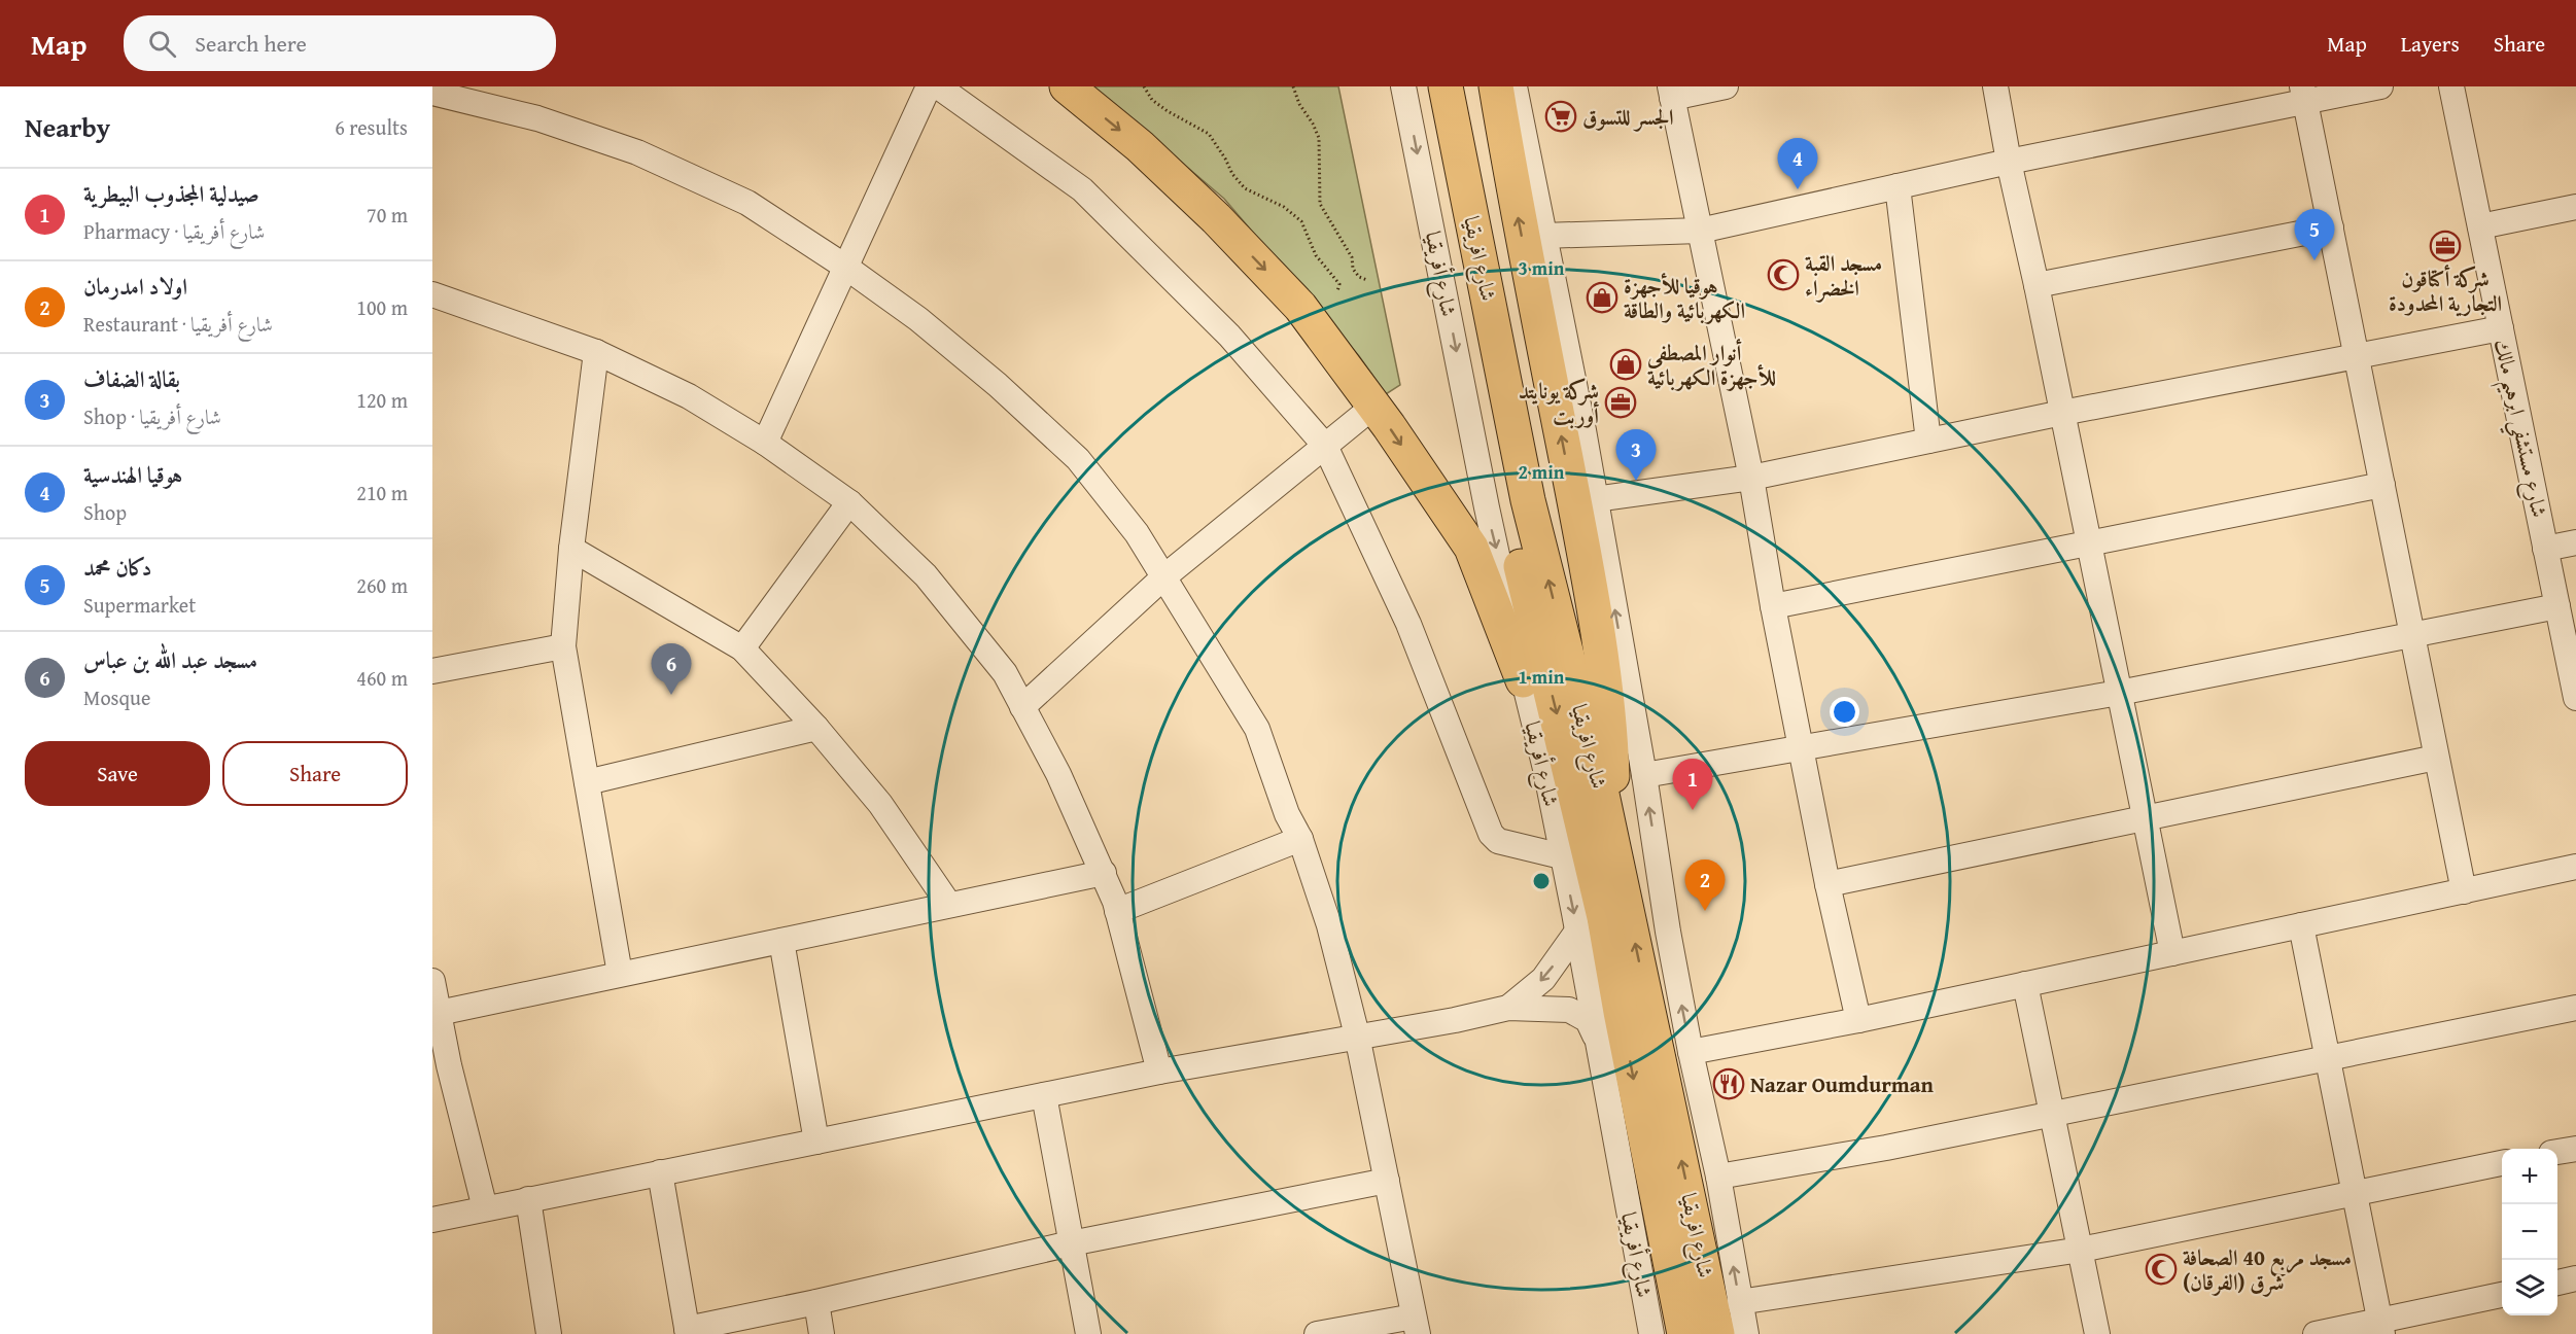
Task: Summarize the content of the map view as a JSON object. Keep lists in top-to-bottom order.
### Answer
{
  "streets": {
    "highway": ["شارع افريقيا"],
    "street": ["شارع أفريقيا", "شارع مستشفي ابرهيم مالك"]
  },
  "places": {
    "supermarket": ["الجسر للتسوق"],
    "office": ["شركة أكتاقون التجارية المحدودة", "شركة يونايتد أوربت"],
    "mosque": ["مسجد القبة الخضراء", "مسجد مربع 40 الصحافة شرق (الفرقان)"],
    "shop": ["هوقيا للأجهزة الكهربائية والطاقة", "أنوار المصطفى للأجهزة الكهربائية"],
    "restaurant": ["Nazar Oumdurman"]
  },
  "page": {
    "header": "Map",
    "search": "Search here",
    "nav": ["Map", "Layers", "Share"],
    "heading": ["Nearby", "6 results"],
    "pins": [
      "4",
      "5",
      "3",
      "6",
      "1",
      "2"
    ],
    "list": [
      {
        "mark": "1",
        "name": "صيدلية المجذوب البيطرية",
        "note": "Pharmacy · شارع أفريقيا",
        "value": "70 m"
      },
      {
        "mark": "2",
        "name": "اولاد امدرمان",
        "note": "Restaurant · شارع أفريقيا",
        "value": "100 m"
      },
      {
        "mark": "3",
        "name": "بقالة الضفاف",
        "note": "Shop · شارع أفريقيا",
        "value": "120 m"
      },
      {
        "mark": "4",
        "name": "هوقيا الهندسية",
        "note": "Shop",
        "value": "210 m"
      },
      {
        "mark": "5",
        "name": "دكان محمد",
        "note": "Supermarket",
        "value": "260 m"
      },
      {
        "mark": "6",
        "name": "مسجد عبد الله بن عباس",
        "note": "Mosque",
        "value": "460 m"
      }
    ],
    "buttons": ["Save", "Share"],
    "map_buttons": ["+", "−"]
  },
  "rings": ["3 min", "2 min", "1 min"]
}
